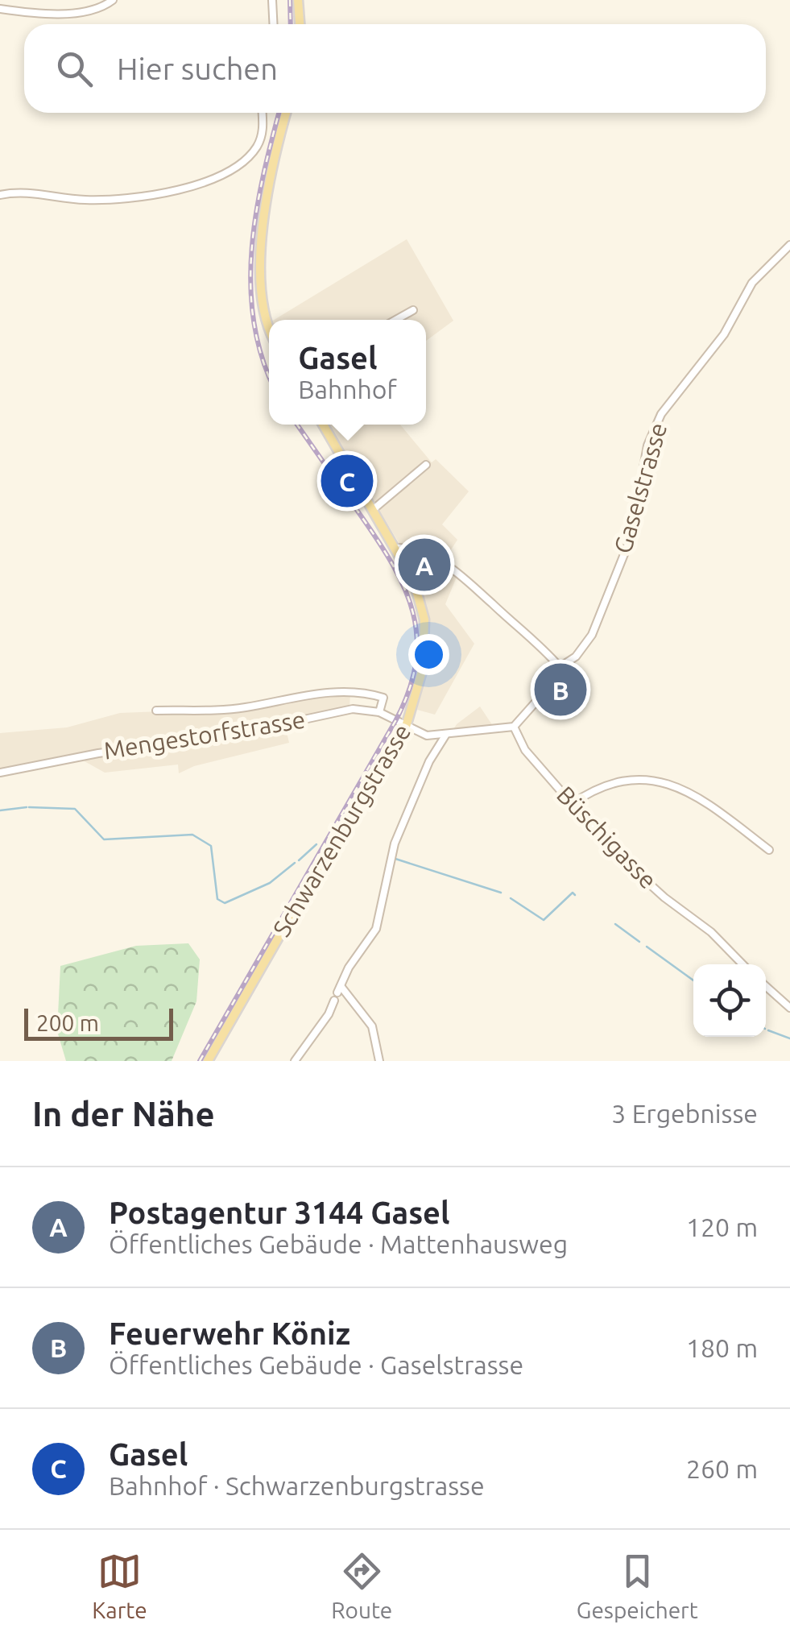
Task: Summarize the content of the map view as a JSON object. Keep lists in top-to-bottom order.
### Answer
{
  "streets": {
    "main road": ["Schwarzenburgstrasse"],
    "street": ["Gaselstrasse", "Mengestorfstrasse", "Büschigasse"]
  },
  "crossings": [
    ["Gaselstrasse", "Büschigasse"],
    ["Mengestorfstrasse", "Schwarzenburgstrasse"]
  ],
  "scale_bar": "200 m",
  "page": {
    "search": "Hier suchen",
    "popup": ["Gasel", "Bahnhof"],
    "pins": ["C", "A", "B"],
    "scale": "200 m",
    "heading": ["In der Nähe", "3 Ergebnisse"],
    "list": [
      {
        "mark": "A",
        "name": "Postagentur 3144 Gasel",
        "note": "Öffentliches Gebäude · Mattenhausweg",
        "value": "120 m"
      },
      {
        "mark": "B",
        "name": "Feuerwehr Köniz",
        "note": "Öffentliches Gebäude · Gaselstrasse",
        "value": "180 m"
      },
      {
        "mark": "C",
        "name": "Gasel",
        "note": "Bahnhof · Schwarzenburgstrasse",
        "value": "260 m"
      }
    ],
    "nav": ["Karte", "Route", "Gespeichert"]
  }
}
